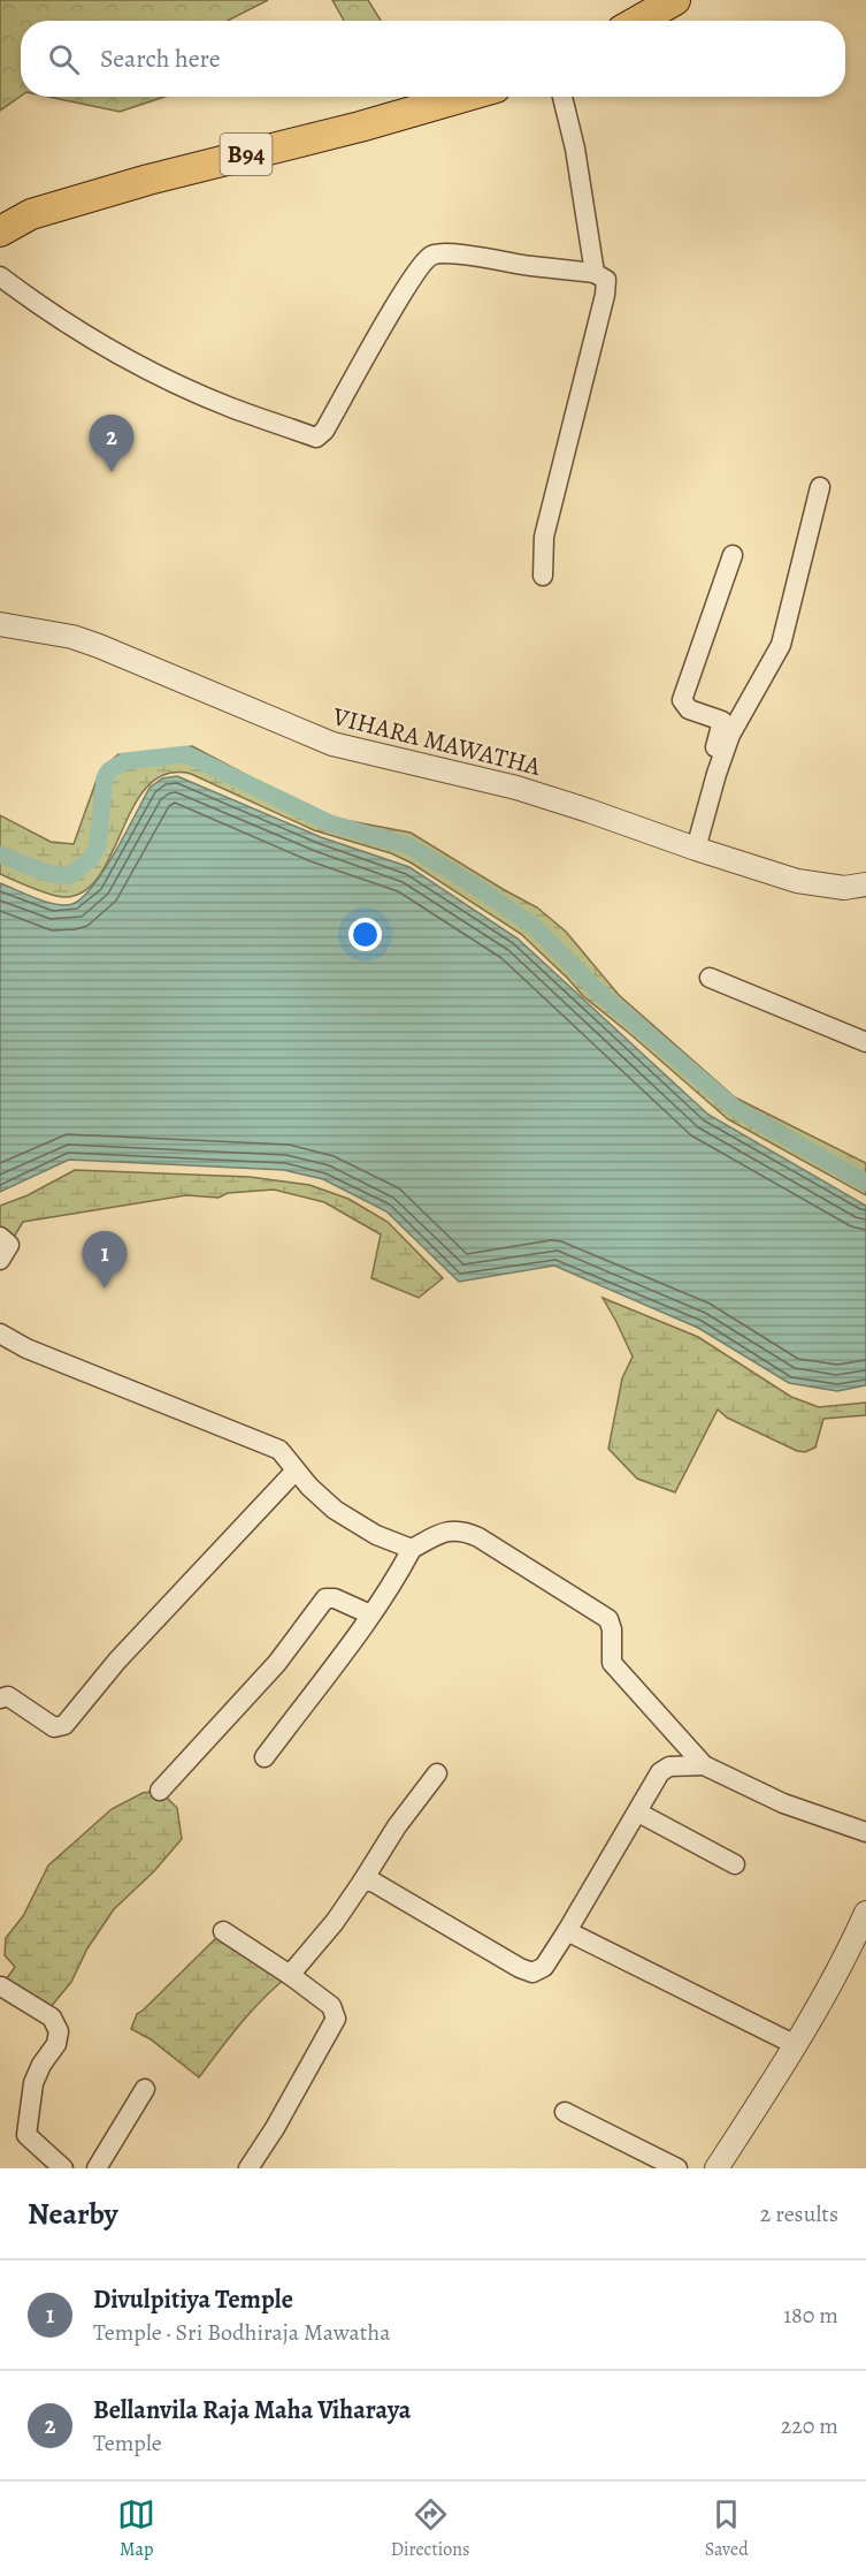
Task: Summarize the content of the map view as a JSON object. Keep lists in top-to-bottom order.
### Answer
{
  "streets": {
    "main road": ["B94"],
    "street": ["VIHARA MAWATHA"]
  },
  "page": {
    "search": "Search here",
    "pins": ["2", "1"],
    "heading": ["Nearby", "2 results"],
    "list": [
      {
        "mark": "1",
        "name": "Divulpitiya Temple",
        "note": "Temple · Sri Bodhiraja Mawatha",
        "value": "180 m"
      },
      {
        "mark": "2",
        "name": "Bellanvila Raja Maha Viharaya",
        "note": "Temple",
        "value": "220 m"
      }
    ],
    "nav": ["Map", "Directions", "Saved"]
  }
}
